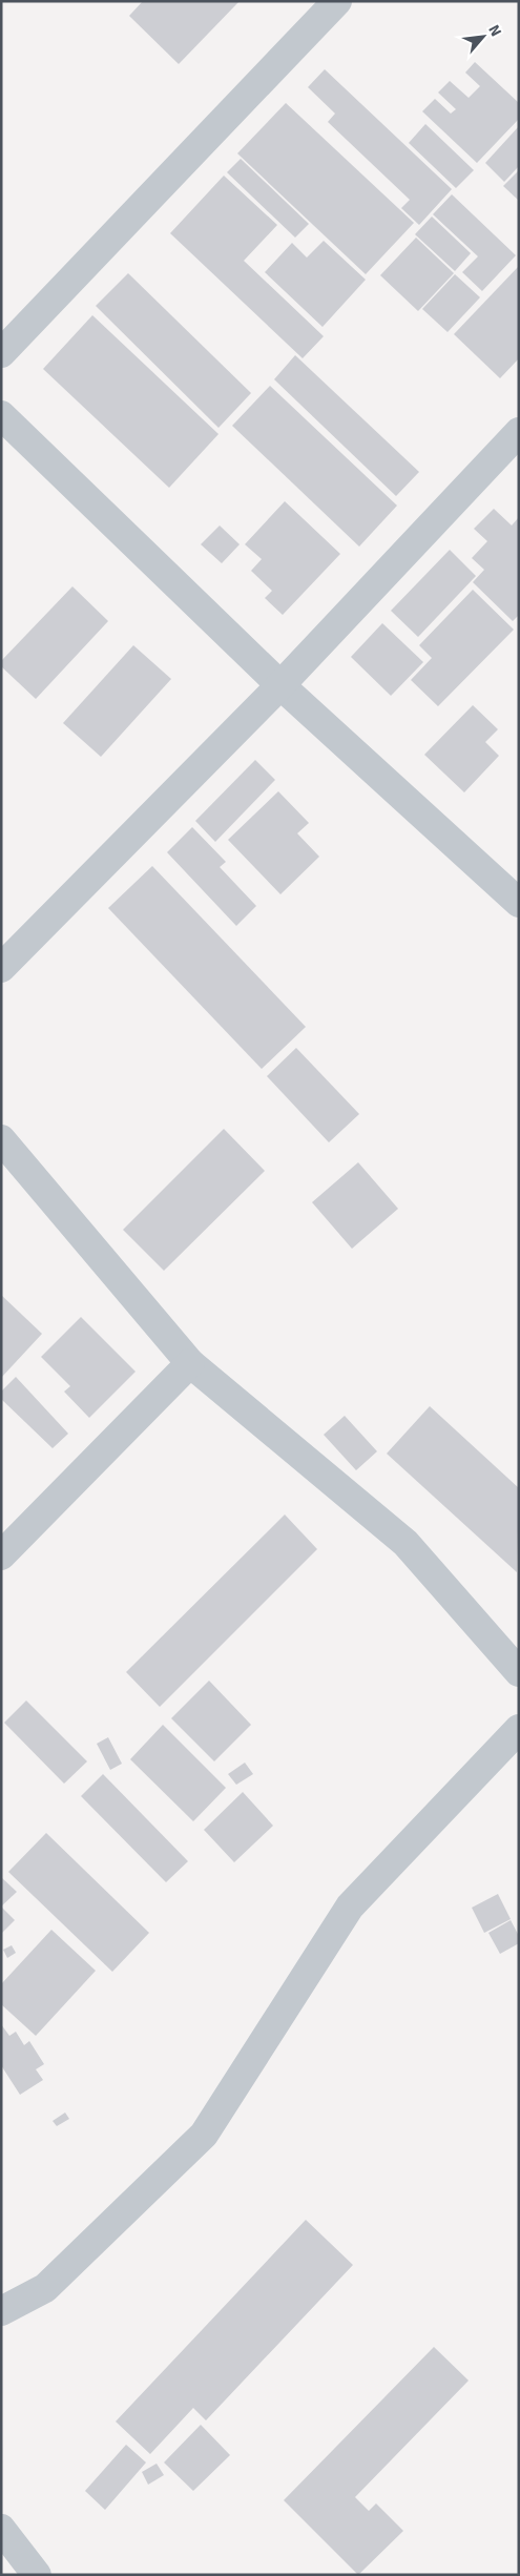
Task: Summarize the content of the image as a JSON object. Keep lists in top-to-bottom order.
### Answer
{
  "north": "top right"
}
